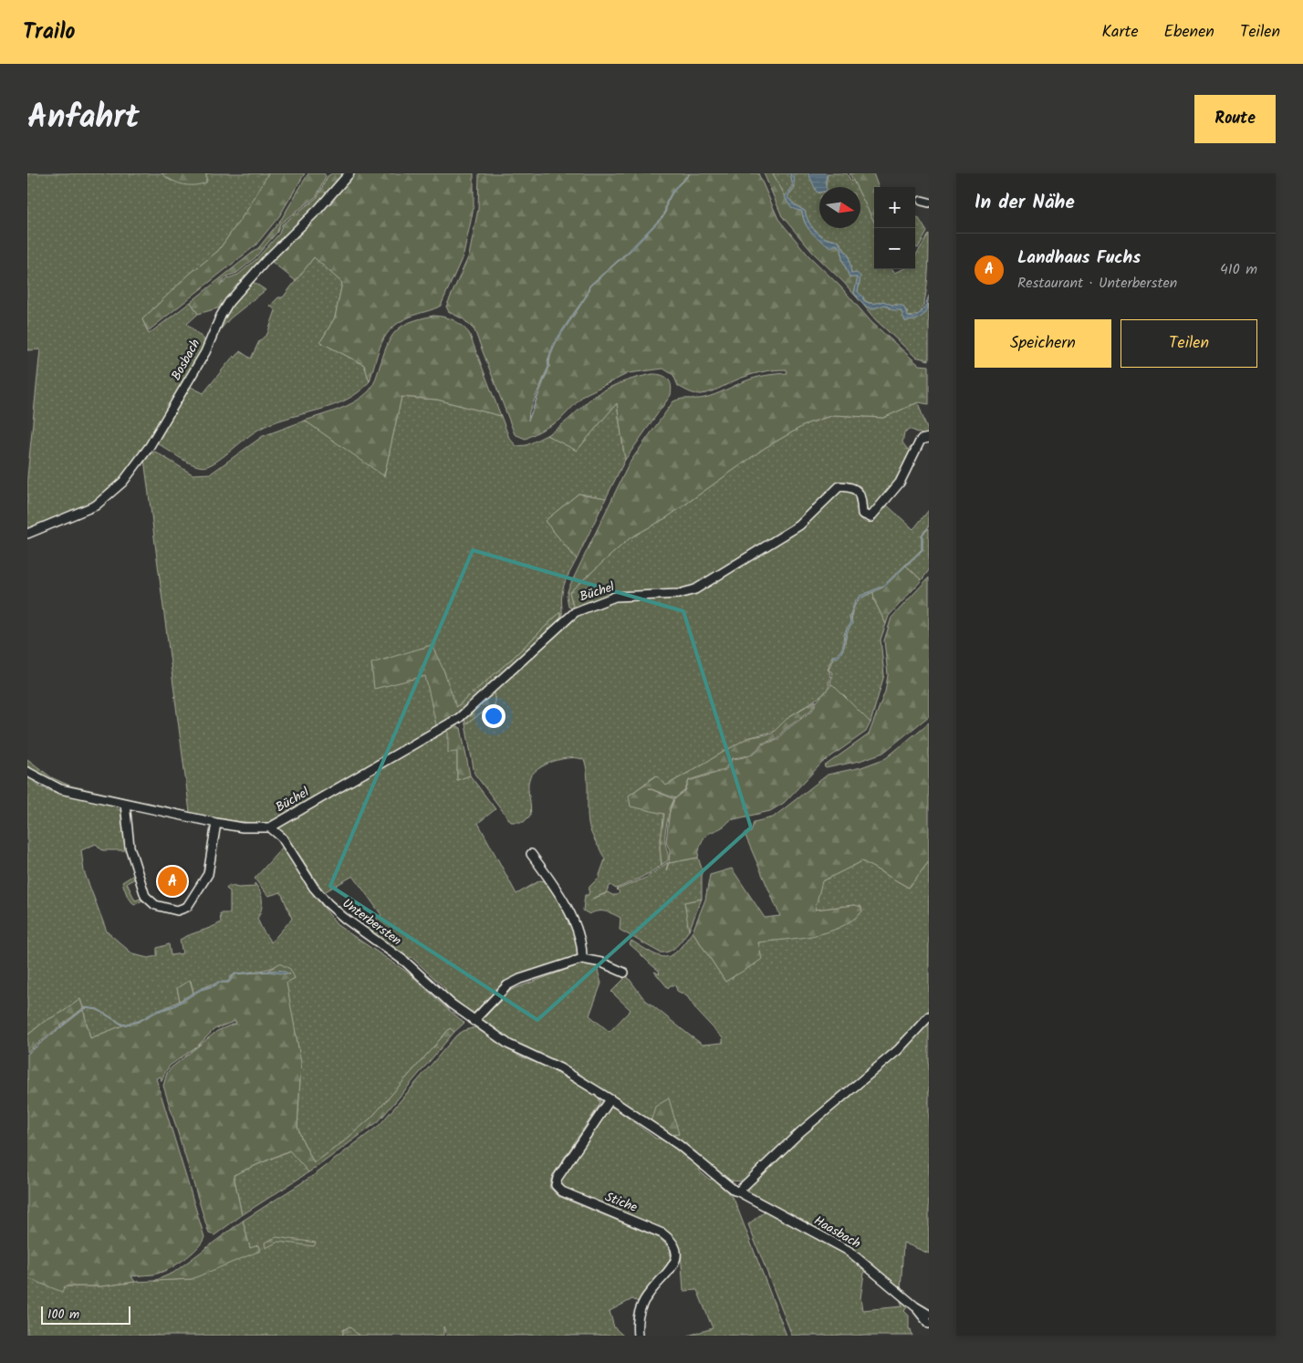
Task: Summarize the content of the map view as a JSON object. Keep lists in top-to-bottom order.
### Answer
{
  "streets": {
    "street": [
      "Bosbach",
      "Büchel",
      "Unterbersten",
      "Stiche",
      "Haasbach"
    ]
  },
  "crossings": [
    ["Büchel", "Unterbersten"],
    ["Unterbersten", "Stiche"],
    ["Unterbersten", "Haasbach"],
    ["Stiche", "Haasbach"]
  ],
  "scale_bar": "100 m",
  "north": "right",
  "page": {
    "header": "Trailo",
    "nav": ["Karte", "Ebenen", "Teilen"],
    "title": "Anfahrt",
    "buttons": [
      "Route",
      ["Speichern", "Teilen"]
    ],
    "heading": "In der Nähe",
    "map_buttons": ["+", "−"],
    "list": [
      {
        "mark": "A",
        "name": "Landhaus Fuchs",
        "note": "Restaurant · Unterbersten",
        "value": "410 m"
      }
    ],
    "pins": "A",
    "scale": "100 m"
  }
}
